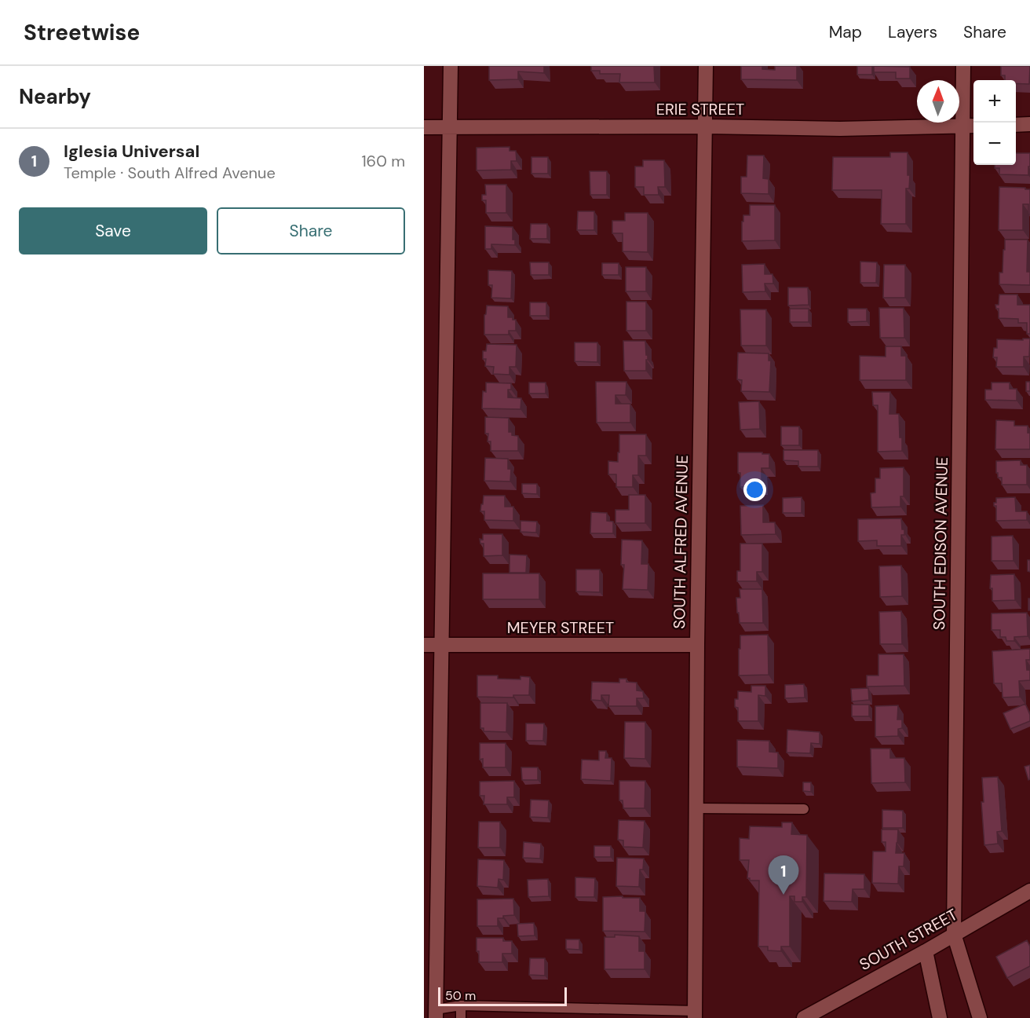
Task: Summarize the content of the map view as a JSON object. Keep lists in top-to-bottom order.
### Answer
{
  "streets": {
    "street": [
      "ERIE STREET",
      "SOUTH ALFRED AVENUE",
      "SOUTH EDISON AVENUE",
      "MEYER STREET",
      "SOUTH STREET"
    ]
  },
  "crossings": [
    ["ERIE STREET", "SOUTH ALFRED AVENUE"],
    ["ERIE STREET", "SOUTH EDISON AVENUE"],
    ["SOUTH ALFRED AVENUE", "MEYER STREET"],
    ["SOUTH EDISON AVENUE", "SOUTH STREET"]
  ],
  "scale_bar": "50 m",
  "north": "top",
  "page": {
    "header": "Streetwise",
    "nav": ["Map", "Layers", "Share"],
    "heading": "Nearby",
    "map_buttons": ["+", "−"],
    "list": [
      {
        "mark": "1",
        "name": "Iglesia Universal",
        "note": "Temple · South Alfred Avenue",
        "value": "160 m"
      }
    ],
    "buttons": ["Save", "Share"],
    "pins": "1",
    "scale": "50 m"
  }
}
